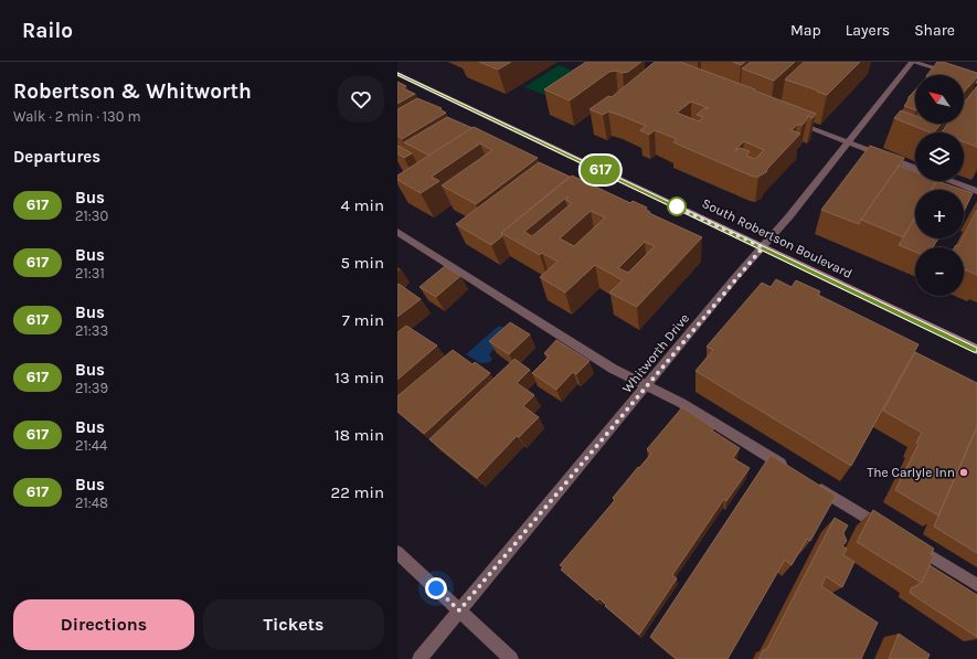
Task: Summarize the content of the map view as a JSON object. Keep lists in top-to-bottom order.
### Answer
{
  "streets": {
    "main road": ["South Robertson Boulevard"],
    "street": ["Whitworth Drive"]
  },
  "crossings": [
    ["South Robertson Boulevard", "Whitworth Drive"]
  ],
  "places": ["The Carlyle Inn"],
  "lines": ["bus line 617"],
  "north": "top left",
  "page": {
    "header": "Railo",
    "nav": ["Map", "Layers", "Share"],
    "heading": [
      ["Robertson & Whitworth", "Walk · 2 min · 130 m"],
      "Departures"
    ],
    "on_map": "617",
    "map_buttons": ["+", "−"],
    "list": [
      {
        "mark": "617",
        "name": "Bus",
        "note": "21:30",
        "value": "4 min"
      },
      {
        "mark": "617",
        "name": "Bus",
        "note": "21:31",
        "value": "5 min"
      },
      {
        "mark": "617",
        "name": "Bus",
        "note": "21:33",
        "value": "7 min"
      },
      {
        "mark": "617",
        "name": "Bus",
        "note": "21:39",
        "value": "13 min"
      },
      {
        "mark": "617",
        "name": "Bus",
        "note": "21:44",
        "value": "18 min"
      },
      {
        "mark": "617",
        "name": "Bus",
        "note": "21:48",
        "value": "22 min"
      }
    ],
    "buttons": ["Directions", "Tickets"]
  }
}
